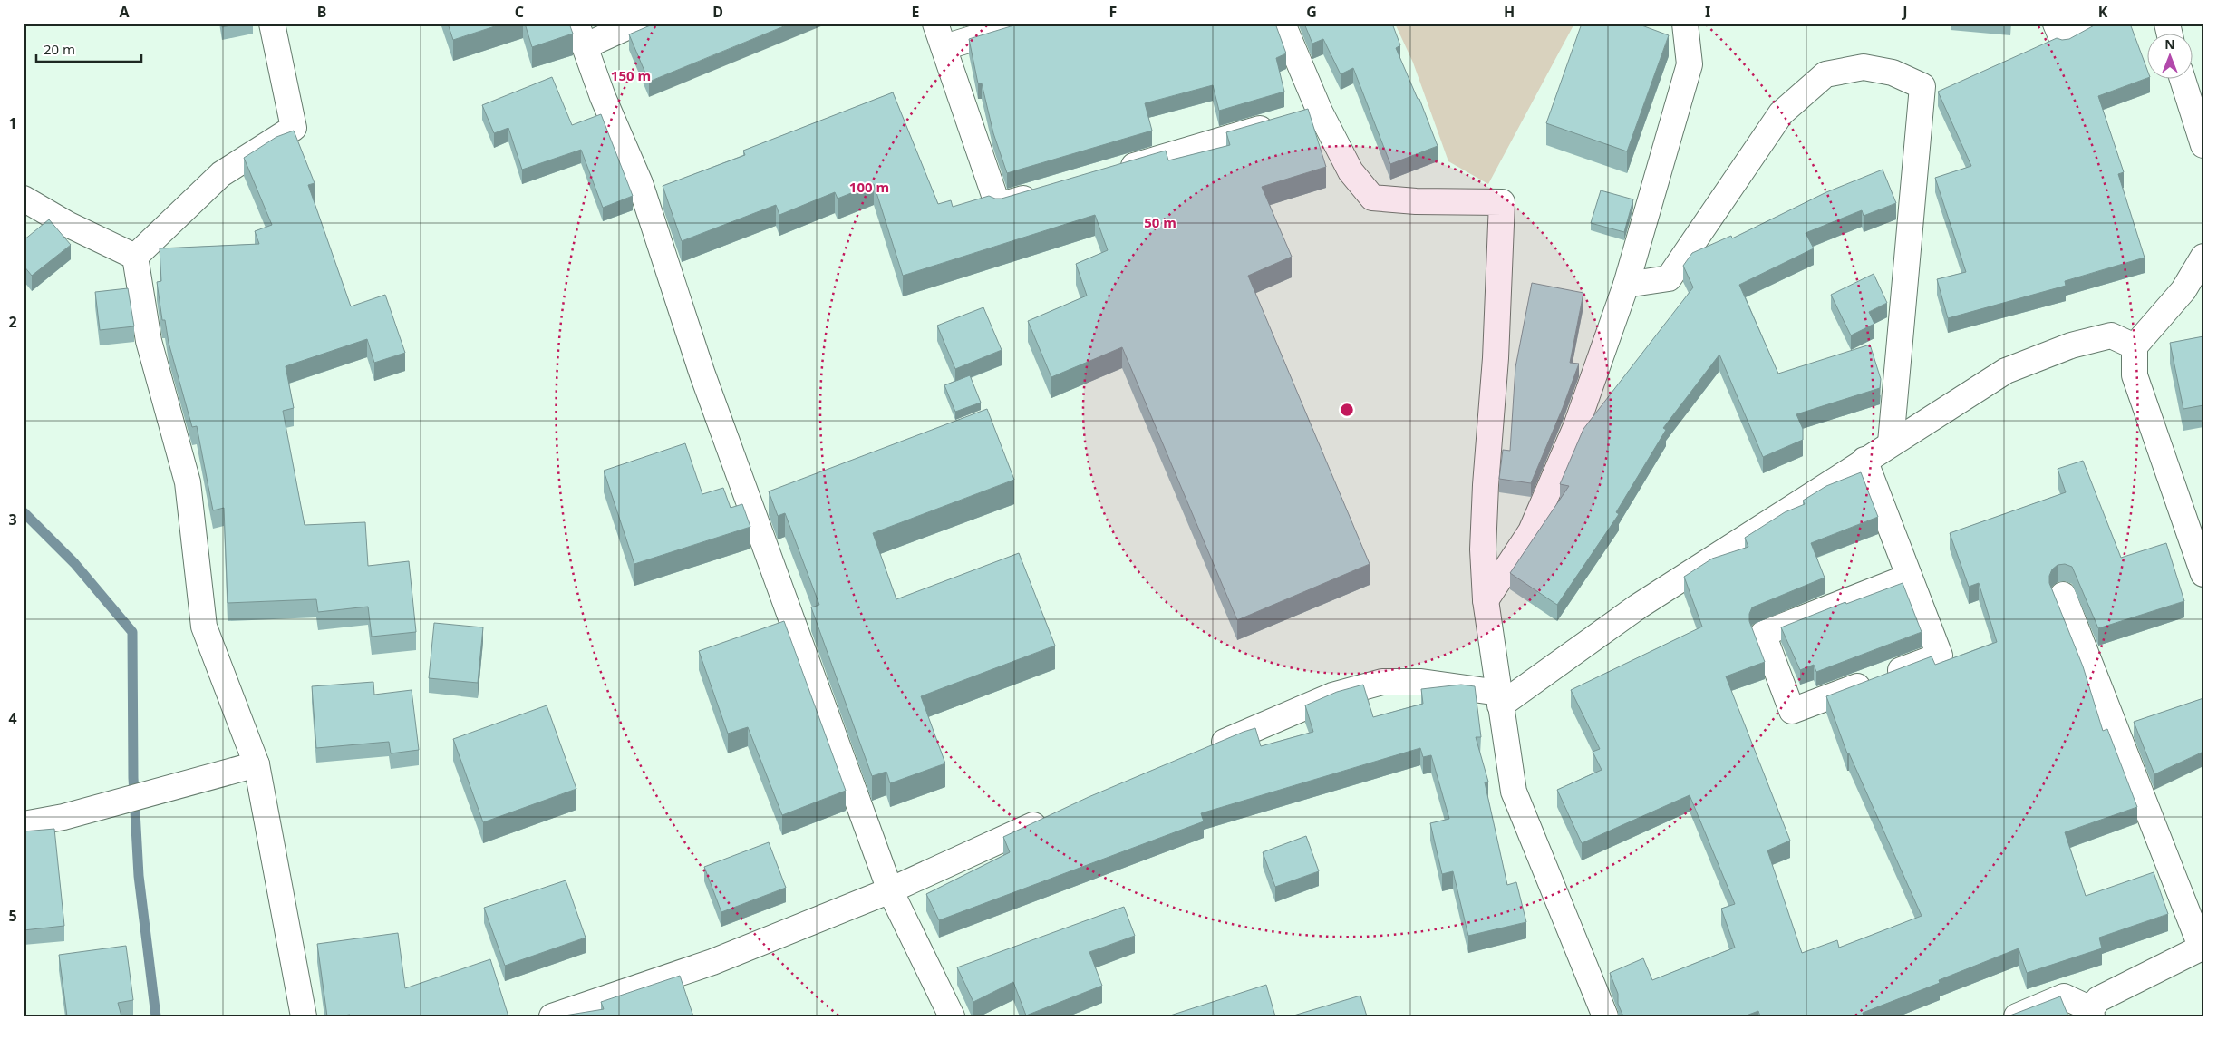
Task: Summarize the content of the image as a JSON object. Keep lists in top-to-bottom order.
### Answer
{
  "scale_bar": "20 m",
  "north": "top",
  "grid": {
    "columns": [
      "A",
      "B",
      "C",
      "D",
      "E",
      "F",
      "G",
      "H",
      "I",
      "J",
      "K"
    ],
    "rows": [
      "1",
      "2",
      "3",
      "4",
      "5"
    ]
  },
  "rings": ["150 m", "100 m", "50 m"]
}
